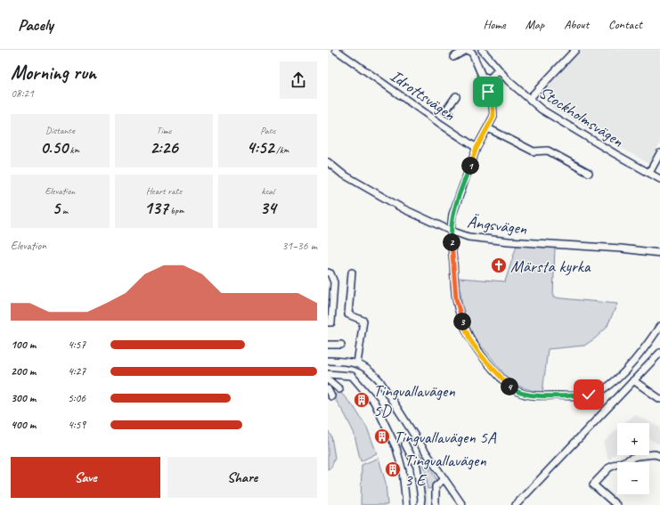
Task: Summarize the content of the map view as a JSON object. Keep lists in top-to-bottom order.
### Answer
{
  "streets": {
    "street": ["Idrottsvägen", "Stockholmsvägen", "Ängsvägen"]
  },
  "places": {
    "church": ["Märsta kyrka"],
    "building": ["Tingvallavägen 5D", "Tingvallavägen 5A", "Tingvallavägen 3 E"]
  },
  "page": {
    "header": "Pacely",
    "nav": [
      "Home",
      "Map",
      "About",
      "Contact"
    ],
    "heading": ["Morning run", "08:21"],
    "stats": [
      ["Distance", "0.50 km"],
      ["Time", "2:26"],
      ["Pace", "4:52 /km"],
      ["Elevation", "5 m"],
      ["Heart rate", "137 bpm"],
      ["kcal", "34"]
    ],
    "pins": [
      "1",
      "2",
      "3",
      "4"
    ],
    "chart": ["Elevation", "31–36 m"],
    "list": [
      {
        "name": "100 m",
        "note": "4:57"
      },
      {
        "name": "200 m",
        "note": "4:27"
      },
      {
        "name": "300 m",
        "note": "5:06"
      },
      {
        "name": "400 m",
        "note": "4:59"
      }
    ],
    "map_buttons": ["+", "−"],
    "buttons": ["Save", "Share"]
  }
}
